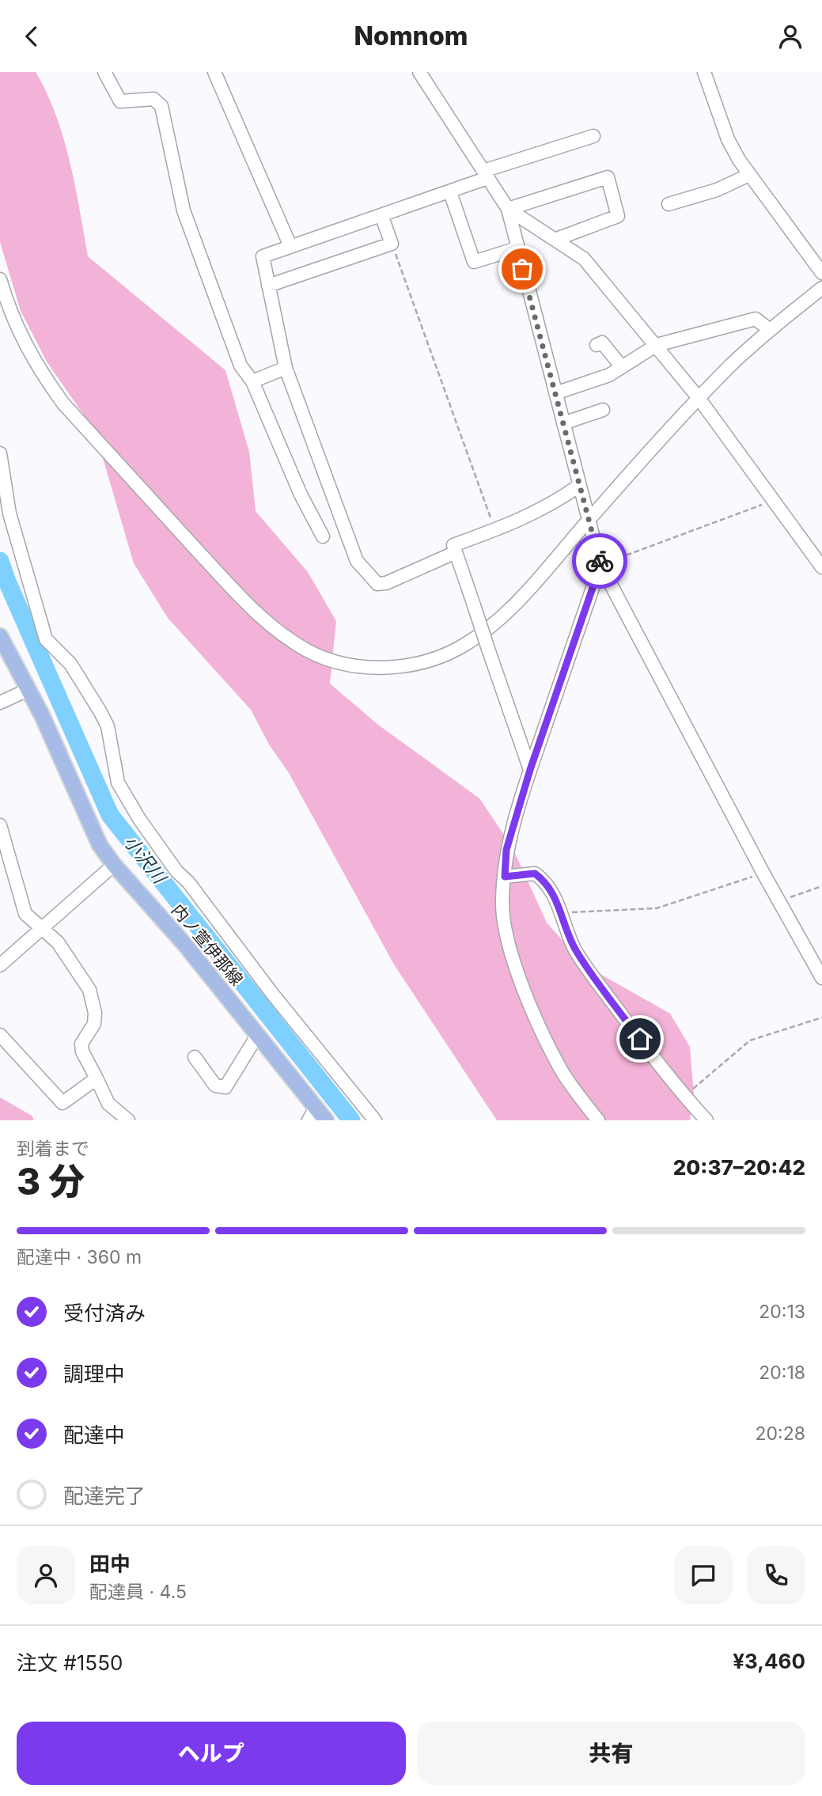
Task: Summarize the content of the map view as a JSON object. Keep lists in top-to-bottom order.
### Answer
{
  "streets": {
    "main road": ["内ノ萱伊那線"]
  },
  "water": ["小沢川"],
  "page": {
    "header": "Nomnom",
    "heading": ["3 分", "到着まで", "20:37–20:42"],
    "panel": [
      "田中",
      "配達員 · 4.5",
      "注文 #1550",
      "¥3,460"
    ],
    "bar": "配達中 · 360 m",
    "list": [
      ["受付済み", "20:13"],
      ["調理中", "20:18"],
      ["配達中", "20:28"],
      "配達完了"
    ],
    "buttons": ["ヘルプ", "共有"]
  }
}
